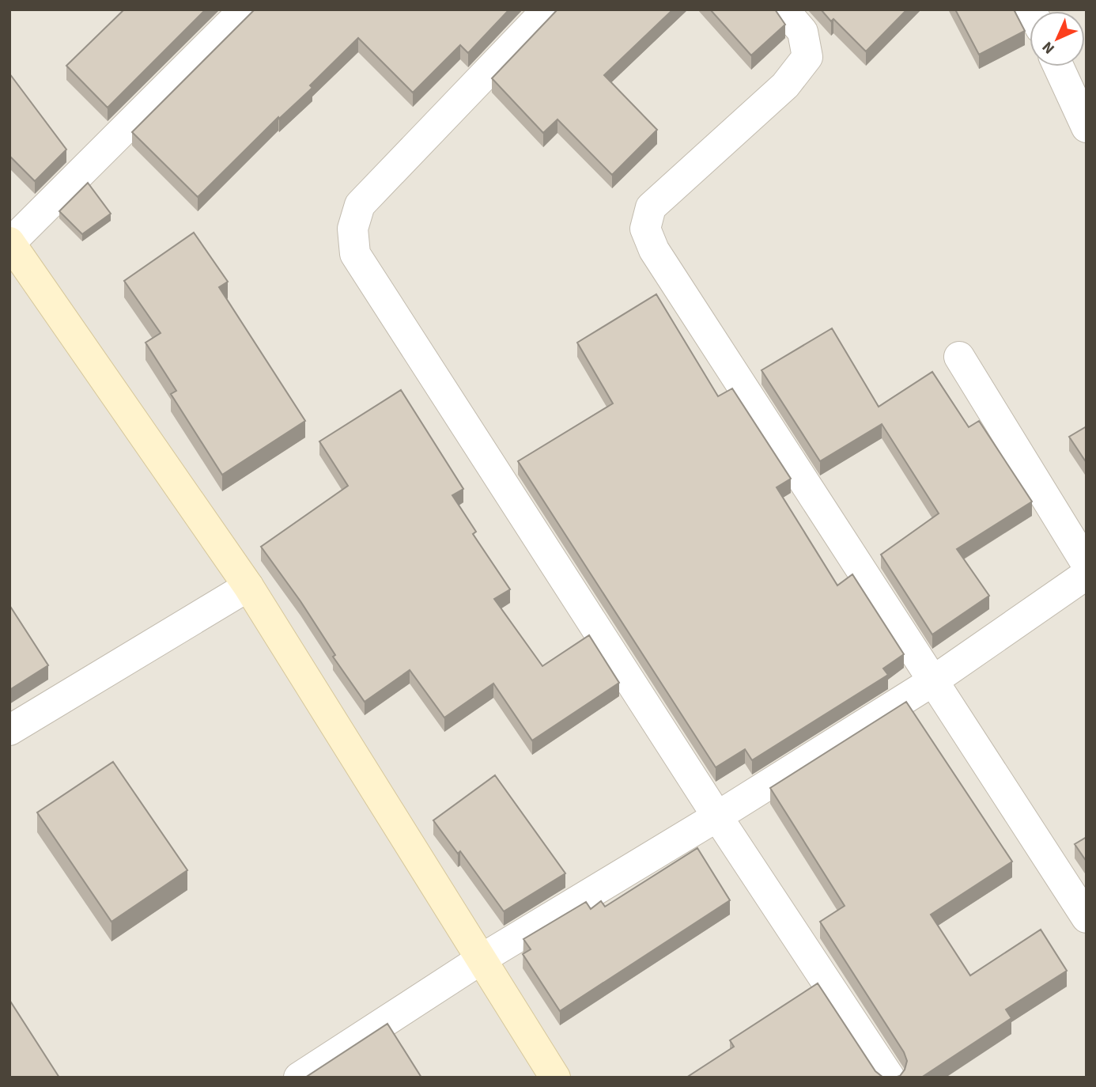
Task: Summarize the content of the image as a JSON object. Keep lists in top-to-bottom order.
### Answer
{
  "north": "bottom left"
}
